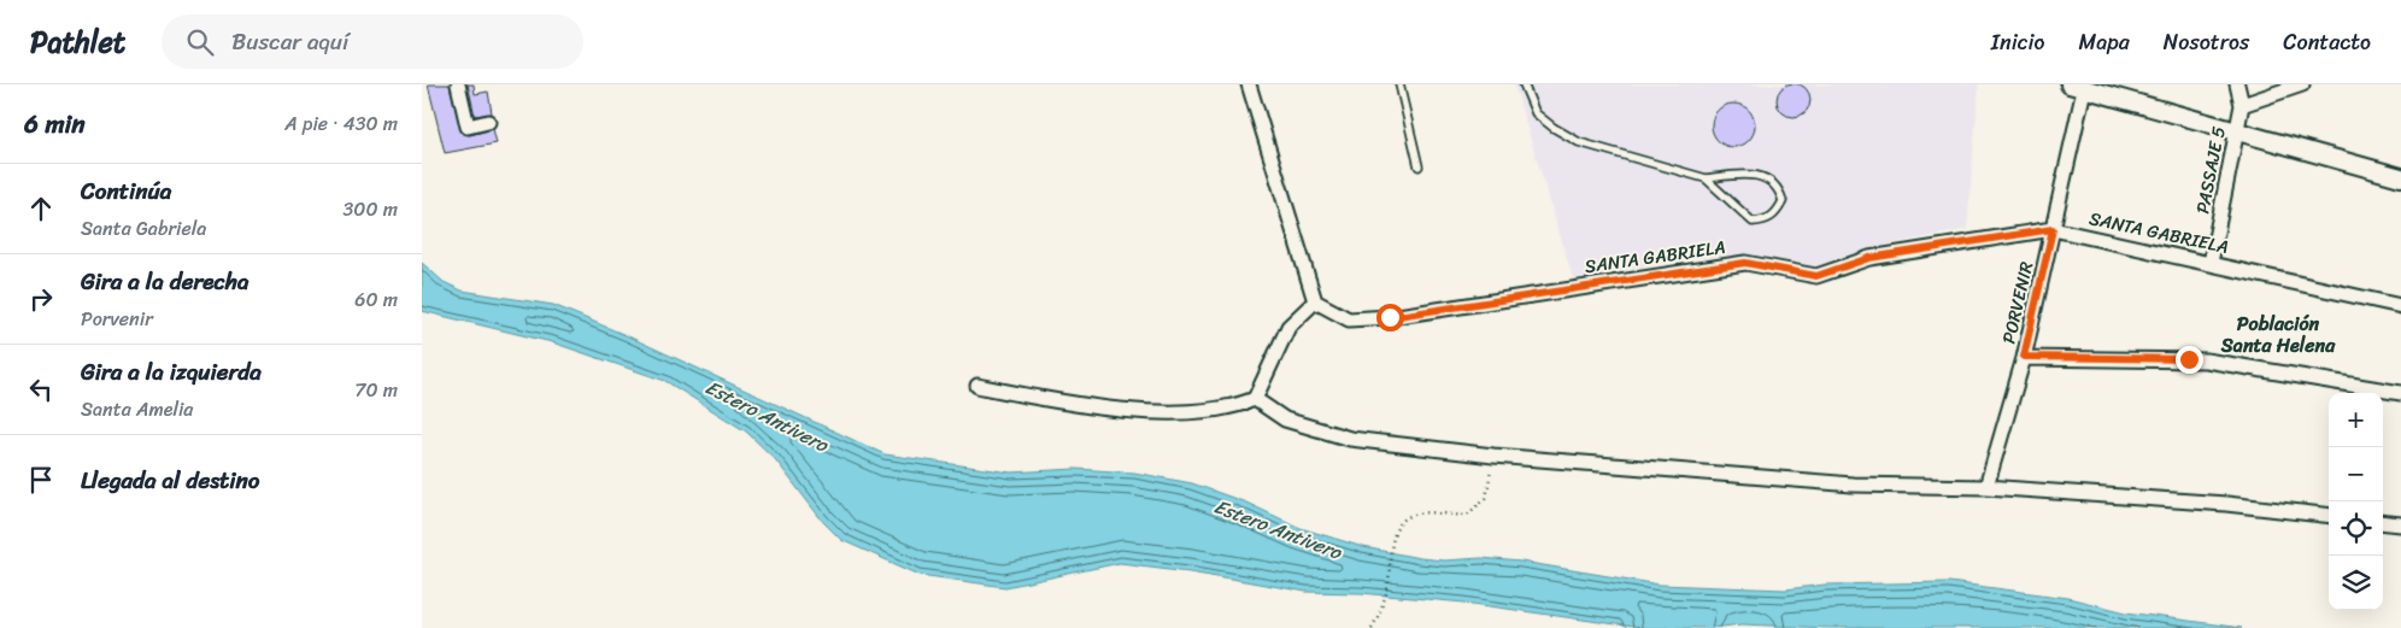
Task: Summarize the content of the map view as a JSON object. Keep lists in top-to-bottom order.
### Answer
{
  "streets": {
    "street": ["PASSAJE 5", "SANTA GABRIELA", "PORVENIR"]
  },
  "crossings": [
    ["PASSAJE 5", "SANTA GABRIELA"],
    ["SANTA GABRIELA", "PORVENIR"]
  ],
  "districts": ["Población Santa Helena"],
  "water": ["Estero Antivero"],
  "page": {
    "header": "Pathlet",
    "search": "Buscar aquí",
    "nav": [
      "Inicio",
      "Mapa",
      "Nosotros",
      "Contacto"
    ],
    "heading": ["6 min", "A pie · 430 m"],
    "list": [
      ["Continúa", "Santa Gabriela", "300 m"],
      ["Gira a la derecha", "Porvenir", "60 m"],
      ["Gira a la izquierda", "Santa Amelia", "70 m"],
      "Llegada al destino"
    ],
    "map_buttons": ["+", "−"]
  }
}
